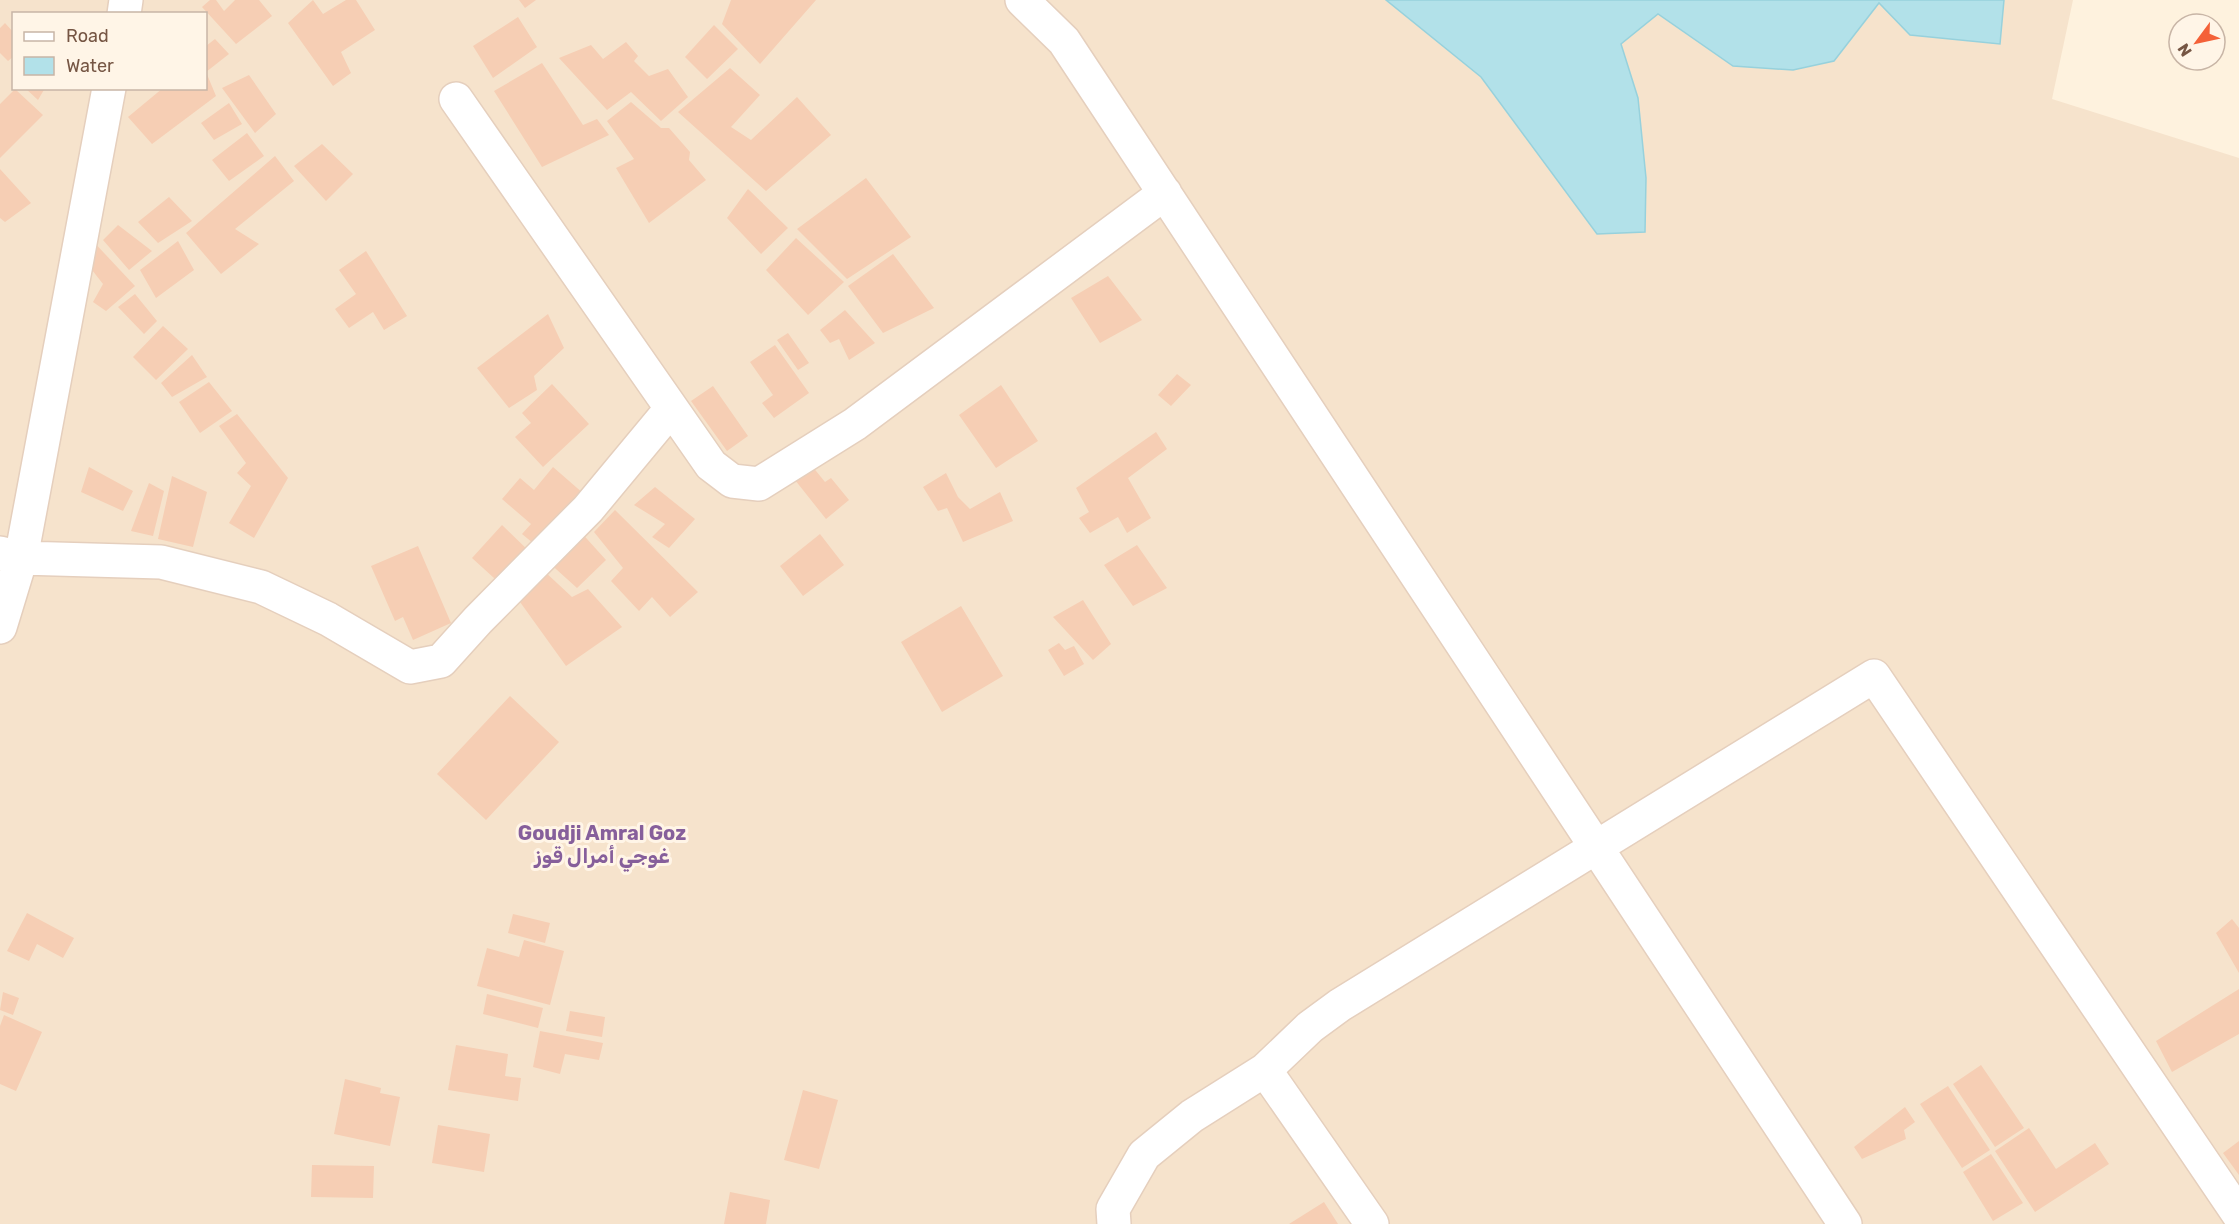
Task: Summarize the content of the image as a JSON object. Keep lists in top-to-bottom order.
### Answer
{
  "districts": ["Goudji Amral Goz غوجي أمرال قوز"],
  "legend": ["Road", "Water"],
  "north": "bottom left"
}
